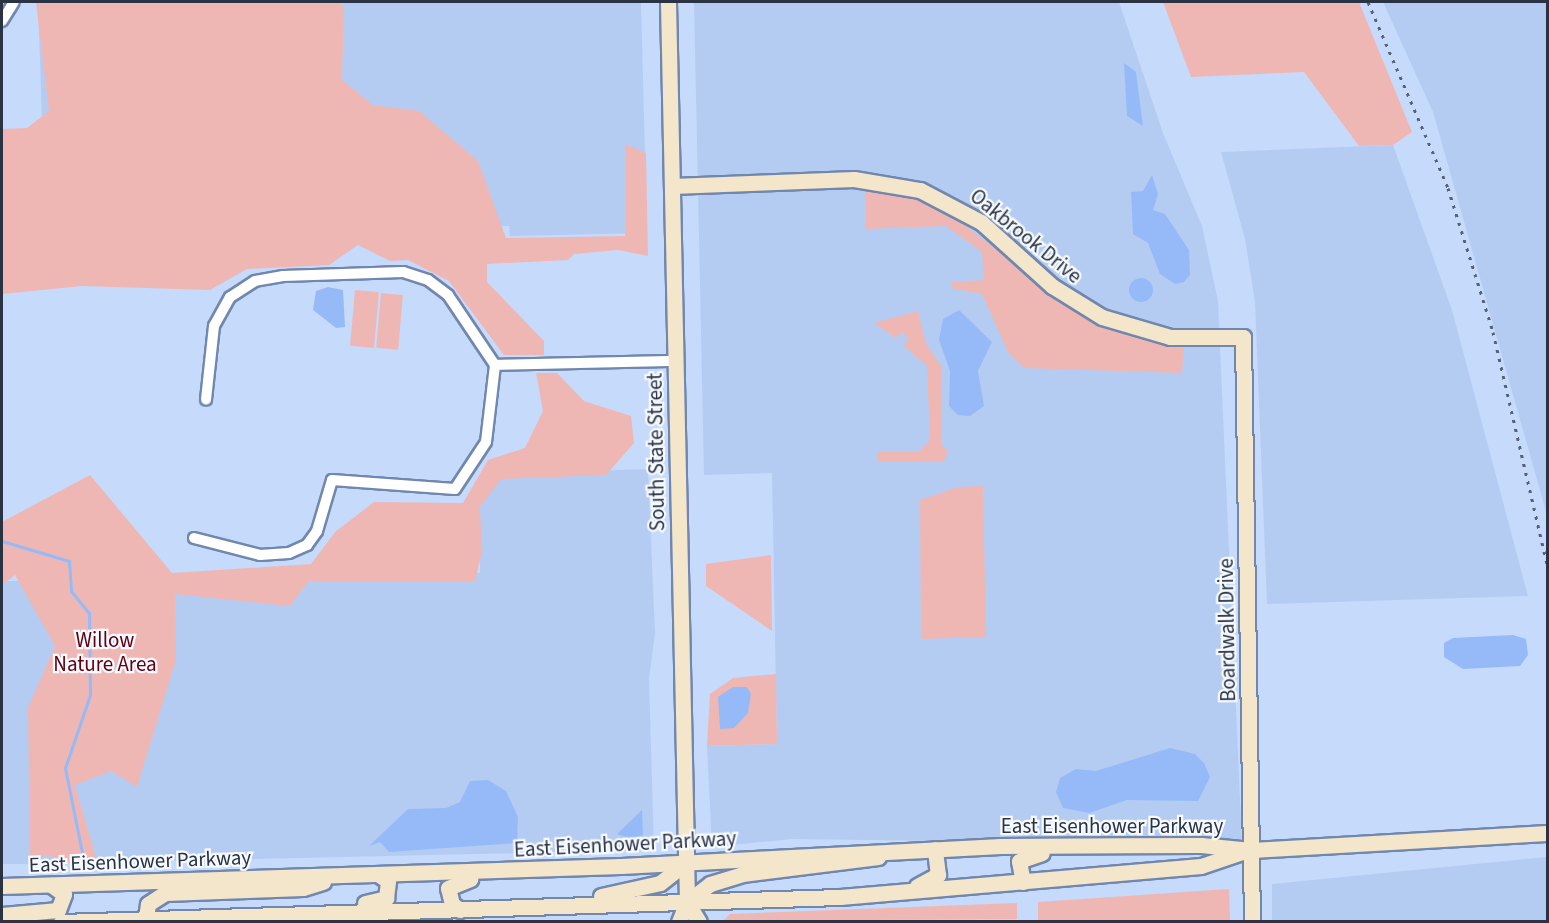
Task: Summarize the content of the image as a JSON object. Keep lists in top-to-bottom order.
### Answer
{
  "streets": {
    "main road": [
      "Oakbrook Drive",
      "South State Street",
      "Boardwalk Drive",
      "East Eisenhower Parkway"
    ]
  },
  "crossings": [
    ["Oakbrook Drive", "South State Street"],
    ["Oakbrook Drive", "Boardwalk Drive"],
    ["South State Street", "East Eisenhower Parkway"],
    ["Boardwalk Drive", "East Eisenhower Parkway"]
  ],
  "parks": ["Willow Nature Area"]
}
